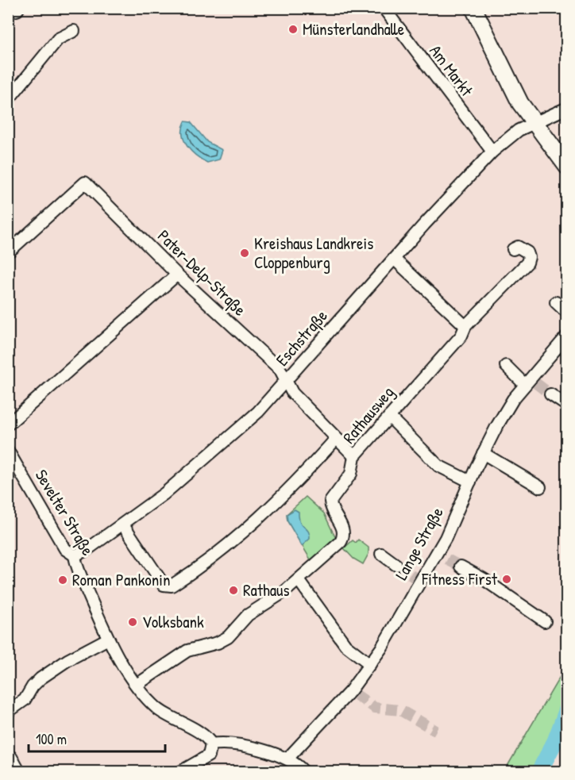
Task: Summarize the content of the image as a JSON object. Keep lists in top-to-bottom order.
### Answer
{
  "streets": {
    "street": [
      "Am Markt",
      "Pater-Delp-Straße",
      "Eschstraße",
      "Rathausweg",
      "Sevelter Straße",
      "Lange Straße"
    ]
  },
  "crossings": [
    ["Am Markt", "Eschstraße"],
    ["Pater-Delp-Straße", "Eschstraße"],
    ["Pater-Delp-Straße", "Rathausweg"],
    ["Eschstraße", "Sevelter Straße"],
    ["Rathausweg", "Sevelter Straße"]
  ],
  "places": [
    "Münsterlandhalle",
    "Kreishaus Landkreis Cloppenburg",
    "Fitness First",
    "Roman Pankonin",
    "Rathaus",
    "Volksbank"
  ],
  "scale_bar": "100 m"
}
